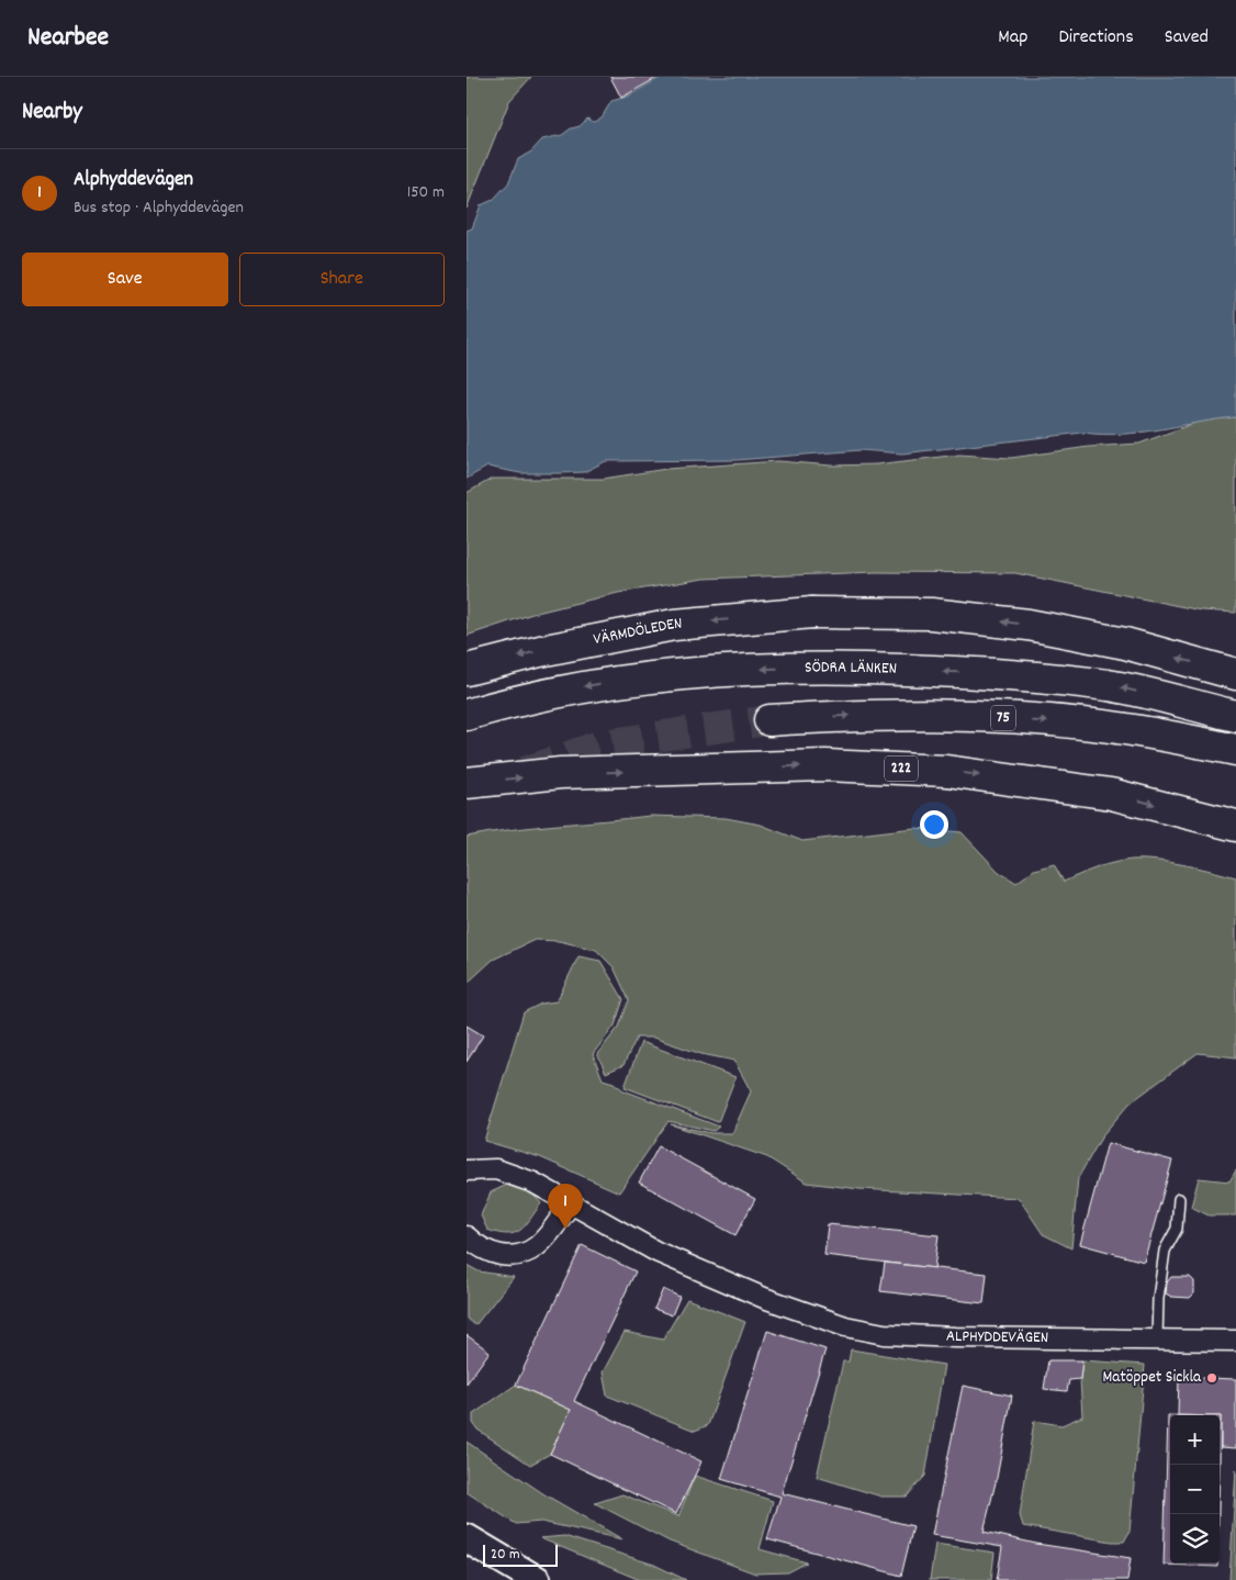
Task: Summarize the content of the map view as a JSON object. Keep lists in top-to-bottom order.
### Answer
{
  "streets": {
    "main road": [
      "VÄRMDÖLEDEN",
      "SÖDRA LÄNKEN",
      "75",
      "222"
    ],
    "street": ["ALPHYDDEVÄGEN"]
  },
  "places": ["Matöppet Sickla"],
  "scale_bar": "20 m",
  "page": {
    "header": "Nearbee",
    "nav": ["Map", "Directions", "Saved"],
    "heading": "Nearby",
    "list": [
      {
        "mark": "1",
        "name": "Alphyddevägen",
        "note": "Bus stop · Alphyddevägen",
        "value": "150 m"
      }
    ],
    "buttons": ["Save", "Share"],
    "pins": "1",
    "map_buttons": ["+", "−"],
    "scale": "20 m"
  }
}
